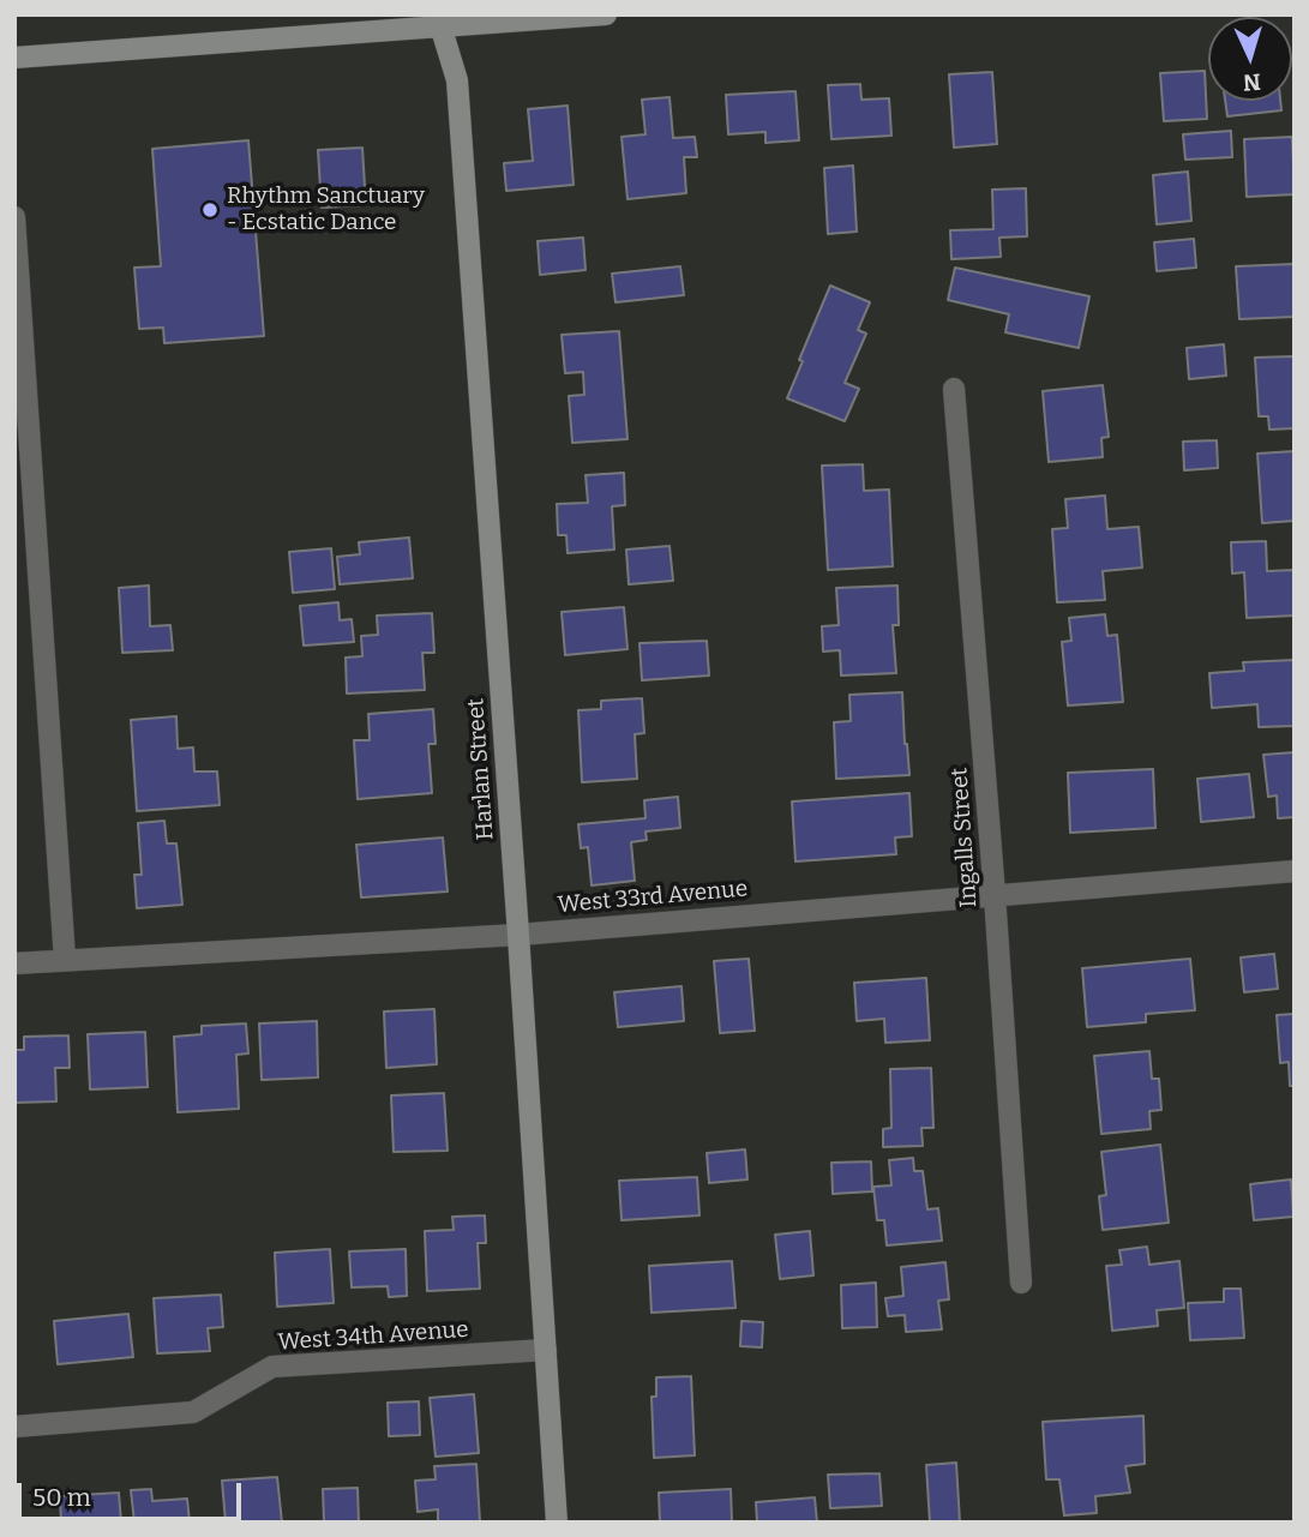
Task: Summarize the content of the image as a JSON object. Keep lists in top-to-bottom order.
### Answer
{
  "streets": {
    "street": [
      "Harlan Street",
      "Ingalls Street",
      "West 33rd Avenue",
      "West 34th Avenue"
    ]
  },
  "crossings": [
    ["Harlan Street", "West 33rd Avenue"],
    ["Harlan Street", "West 34th Avenue"],
    ["Ingalls Street", "West 33rd Avenue"]
  ],
  "places": ["Rhythm Sanctuary - Ecstatic Dance"],
  "scale_bar": "50 m",
  "north": "bottom"
}
